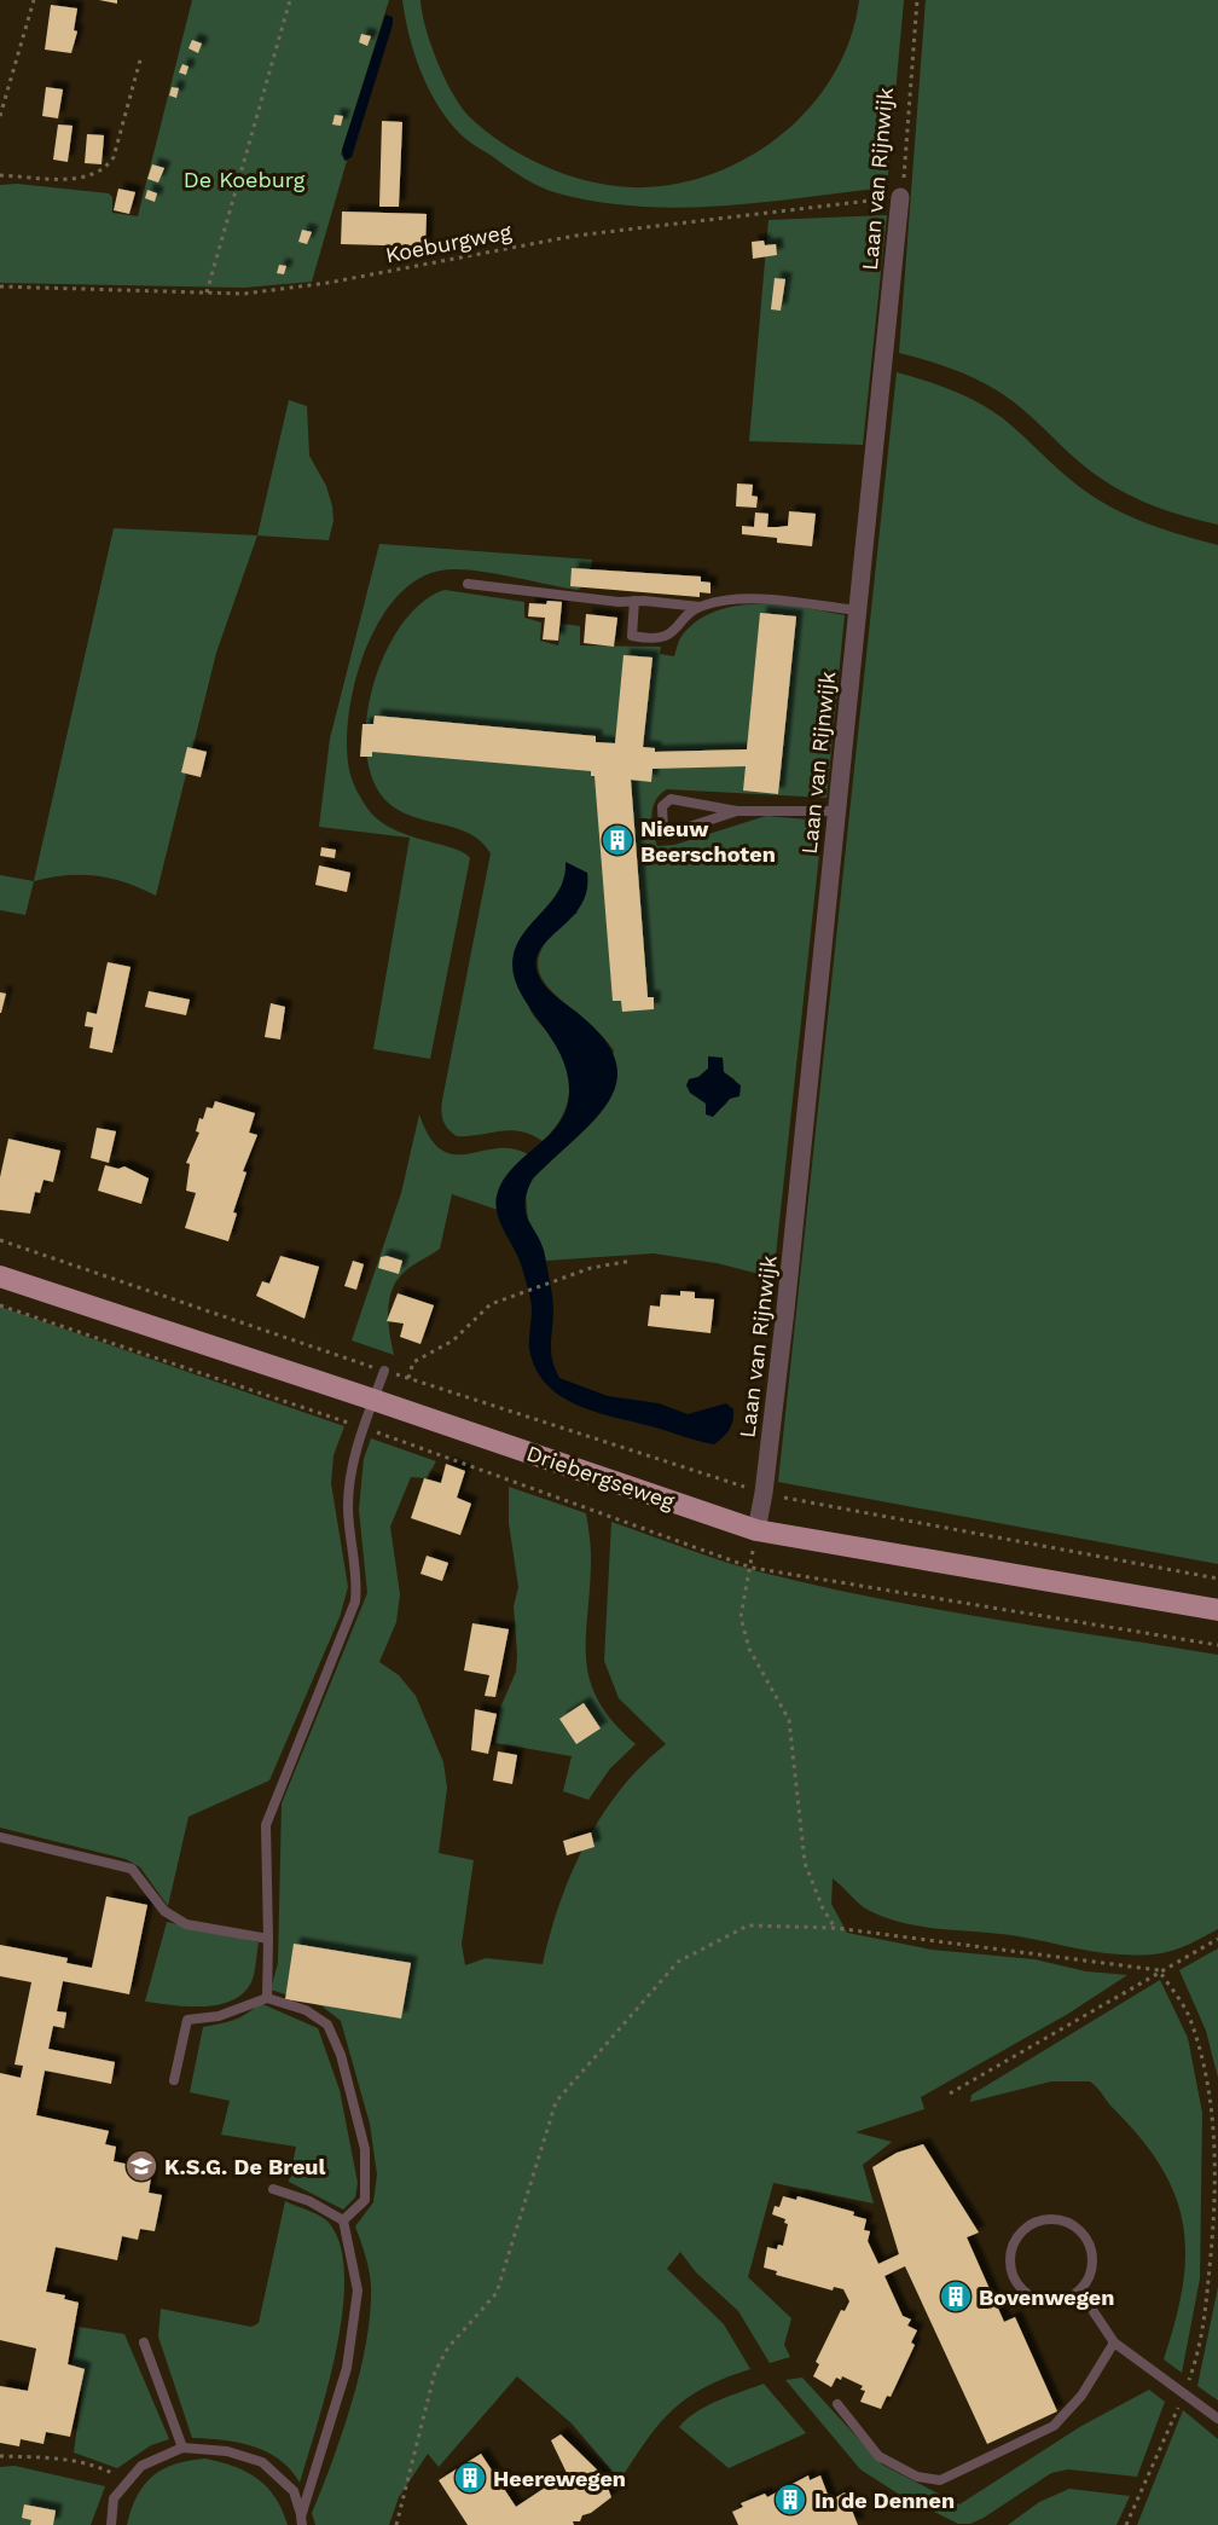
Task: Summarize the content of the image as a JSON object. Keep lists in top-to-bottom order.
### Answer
{
  "streets": {
    "main road": ["Driebergseweg"],
    "street": ["Laan van Rijnwijk"],
    "path": ["Koeburgweg"]
  },
  "crossings": [
    ["Laan van Rijnwijk", "Koeburgweg"],
    ["Laan van Rijnwijk", "Driebergseweg"]
  ],
  "parks": ["De Koeburg"],
  "places": {
    "building": [
      "Nieuw Beerschoten",
      "Bovenwegen",
      "Heerewegen",
      "In de Dennen"
    ],
    "school or university": ["K.S.G. De Breul"]
  }
}
